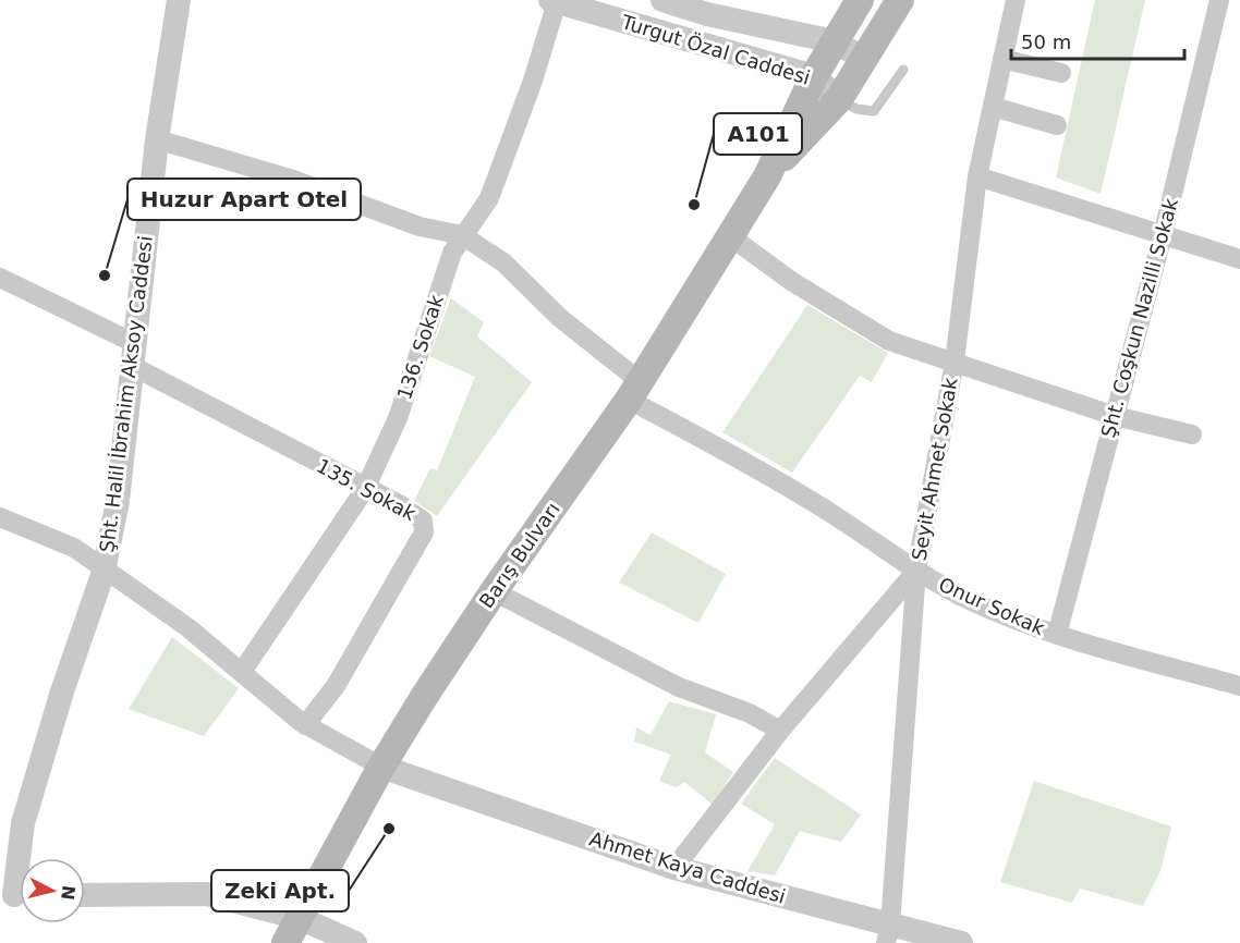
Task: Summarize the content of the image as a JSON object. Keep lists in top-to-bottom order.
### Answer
{
  "streets": {
    "main road": ["Barış Bulvarı"],
    "street": [
      "Turgut Özal Caddesi",
      "Şht. Coşkun Nazilli Sokak",
      "136. Sokak",
      "Şht. Halil İbrahim Aksoy Caddesi",
      "Seyit Ahmet Sokak",
      "135. Sokak",
      "Onur Sokak",
      "Ahmet Kaya Caddesi"
    ]
  },
  "crossings": [
    ["Turgut Özal Caddesi", "136. Sokak"],
    ["Turgut Özal Caddesi", "Barış Bulvarı"],
    ["Şht. Coşkun Nazilli Sokak", "Onur Sokak"],
    ["136. Sokak", "135. Sokak"],
    ["136. Sokak", "Onur Sokak"],
    ["Şht. Halil İbrahim Aksoy Caddesi", "135. Sokak"],
    ["Seyit Ahmet Sokak", "Onur Sokak"],
    ["Seyit Ahmet Sokak", "Ahmet Kaya Caddesi"],
    ["Barış Bulvarı", "Onur Sokak"],
    ["Barış Bulvarı", "Ahmet Kaya Caddesi"]
  ],
  "places": ["A101", "Huzur Apart Otel", "Zeki Apt."],
  "scale_bar": "50 m",
  "north": "right"
}
